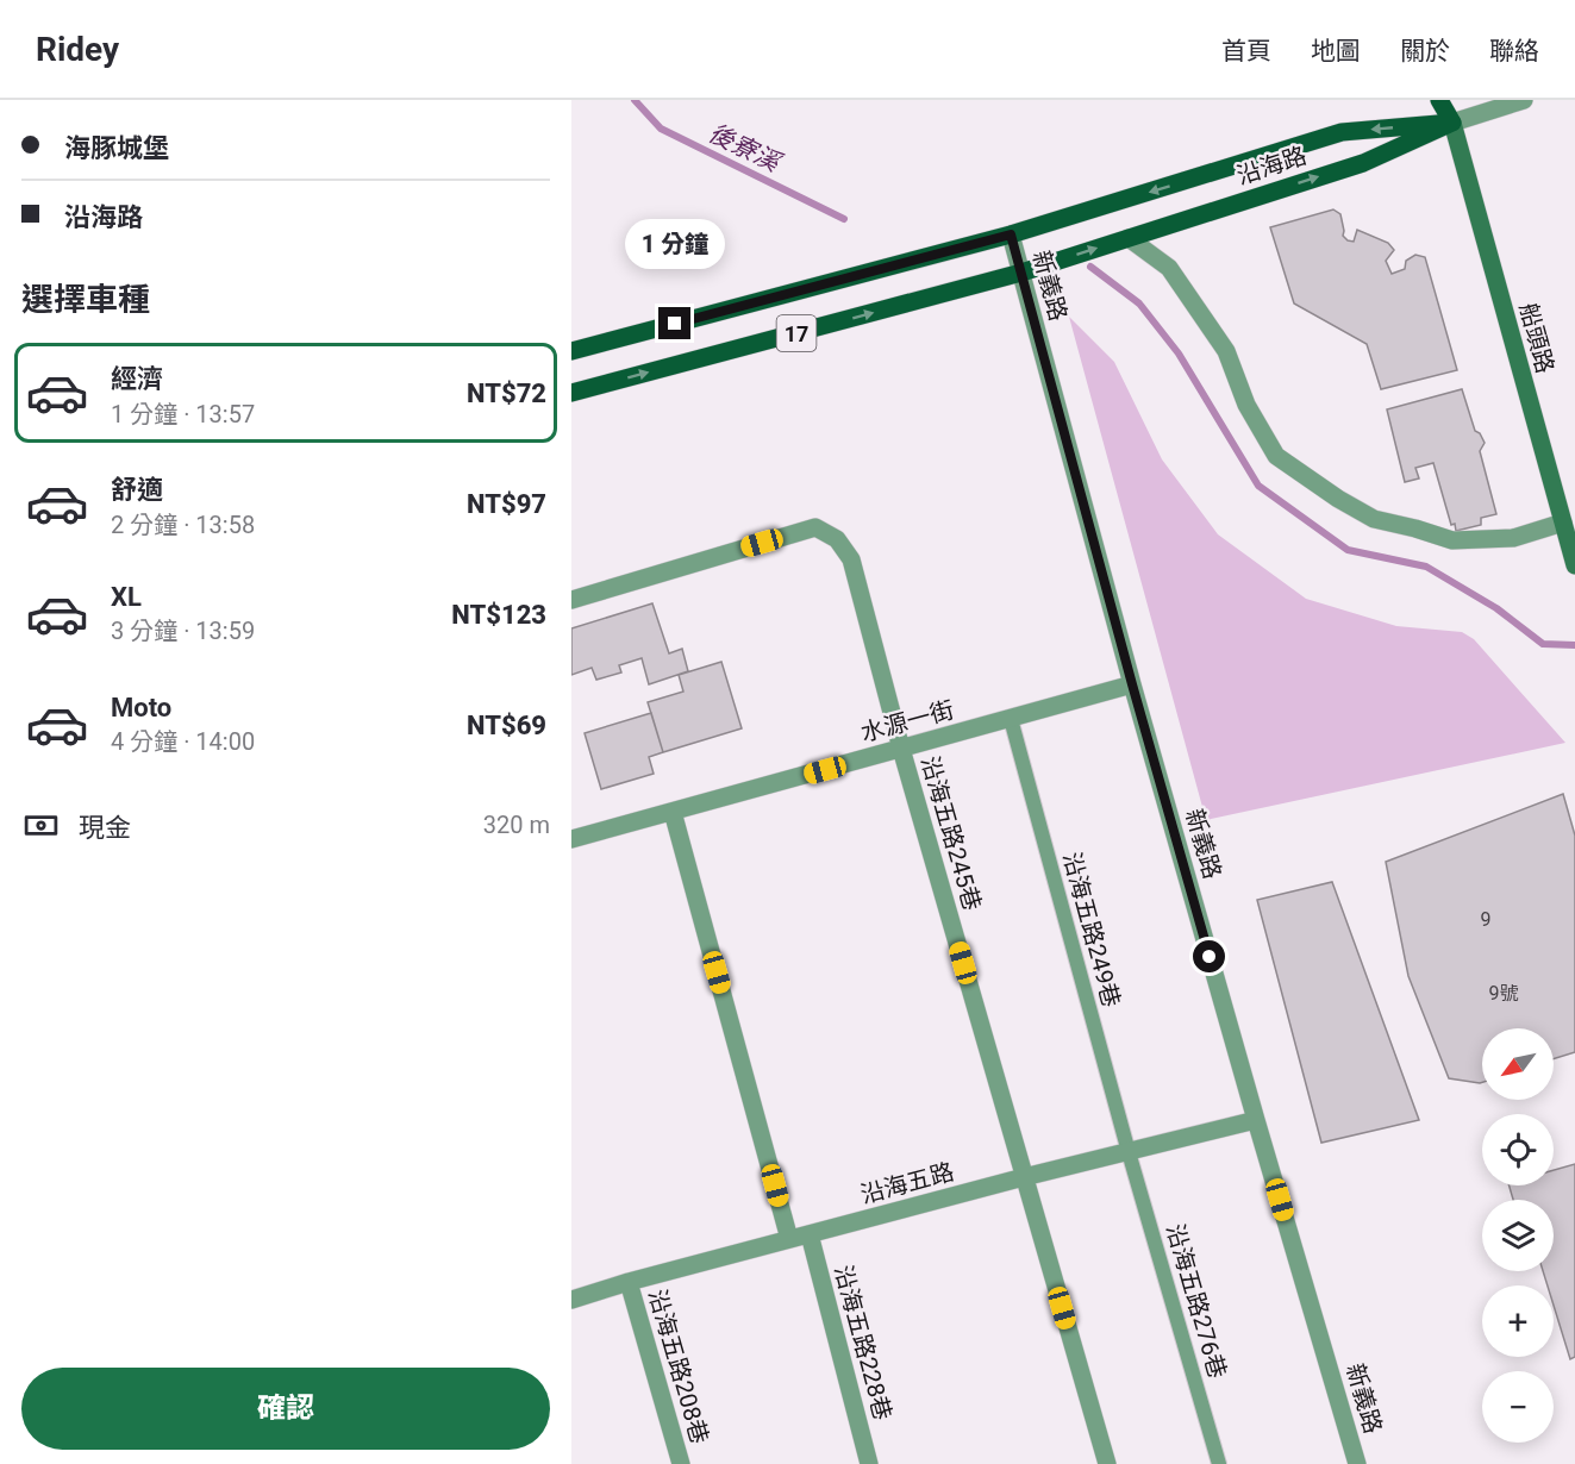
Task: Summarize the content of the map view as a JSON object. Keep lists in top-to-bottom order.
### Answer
{
  "streets": {
    "main road": ["沿海路", "17", "船頭路"],
    "street": [
      "新義路",
      "水源一街",
      "沿海五路245巷",
      "沿海五路",
      "沿海五路228巷",
      "沿海五路208巷"
    ],
    "lane": ["沿海五路249巷", "沿海五路276巷"]
  },
  "crossings": [
    ["沿海路", "新義路"],
    ["沿海路", "船頭路"],
    ["新義路", "水源一街"],
    ["新義路", "沿海五路"],
    ["水源一街", "沿海五路245巷"],
    ["水源一街", "沿海五路249巷"],
    ["沿海五路245巷", "沿海五路"],
    ["沿海五路249巷", "沿海五路"],
    ["沿海五路249巷", "沿海五路276巷"],
    ["沿海五路", "沿海五路276巷"],
    ["沿海五路", "沿海五路228巷"],
    ["沿海五路", "沿海五路208巷"]
  ],
  "water": ["後寮溪"],
  "house_numbers": ["9", "9號"],
  "north": "bottom left",
  "page": {
    "header": "Ridey",
    "nav": [
      "首頁",
      "地圖",
      "關於",
      "聯絡"
    ],
    "banner": ["海豚城堡", "沿海路"],
    "bubble": "1 分鐘",
    "heading": "選擇車種",
    "list": [
      {
        "name": "經濟",
        "note": "1 分鐘 · 13:57",
        "value": "NT$72"
      },
      {
        "name": "舒適",
        "note": "2 分鐘 · 13:58",
        "value": "NT$97"
      },
      {
        "name": "XL",
        "note": "3 分鐘 · 13:59",
        "value": "NT$123"
      },
      {
        "name": "Moto",
        "note": "4 分鐘 · 14:00",
        "value": "NT$69"
      }
    ],
    "pay": ["現金", "320 m"],
    "map_buttons": ["+", "−"],
    "buttons": "確認"
  }
}
